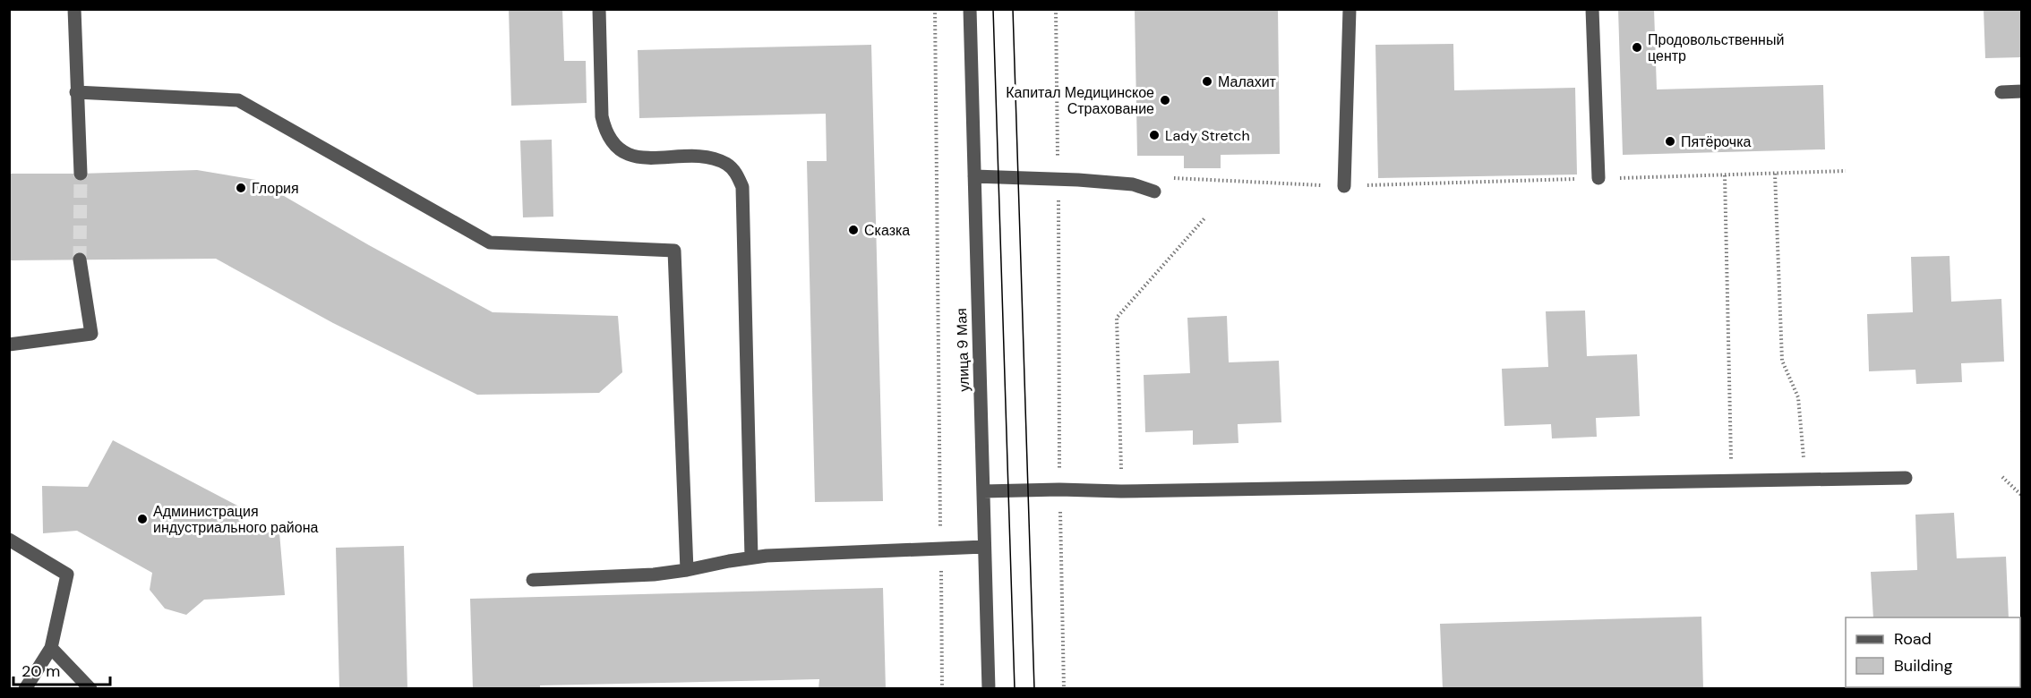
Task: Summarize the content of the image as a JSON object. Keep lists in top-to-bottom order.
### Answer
{
  "streets": {
    "street": ["улица 9 Мая"]
  },
  "places": [
    "Продовольственный центр",
    "Малахит",
    "Капитал Медицинское Страхование",
    "Lady Stretch",
    "Пятёрочка",
    "Глория",
    "Сказка",
    "Администрация индустриального района"
  ],
  "legend": ["Road", "Building"],
  "scale_bar": "20 m"
}
